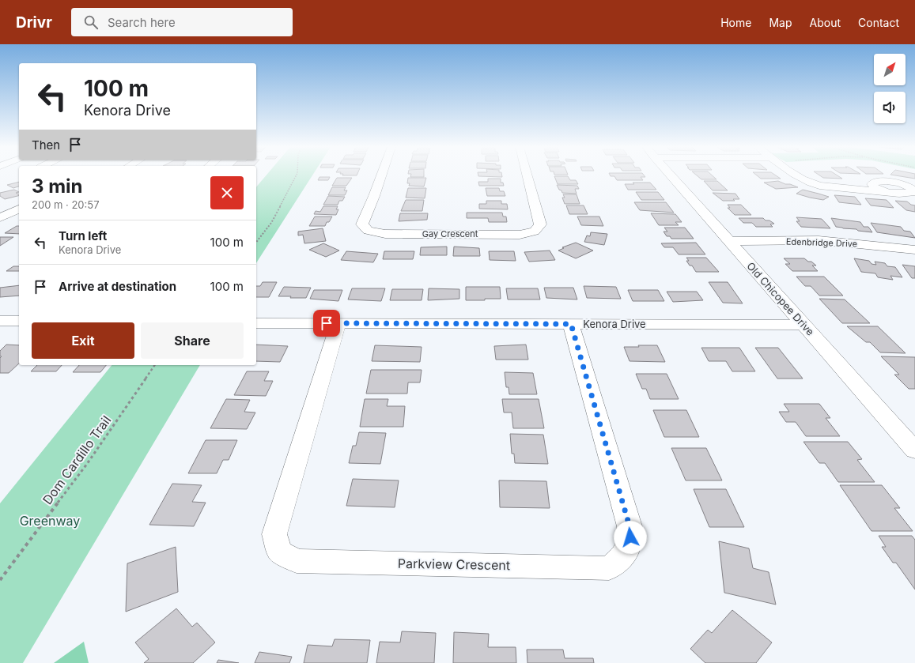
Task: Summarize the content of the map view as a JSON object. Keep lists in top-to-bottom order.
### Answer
{
  "streets": {
    "street": [
      "Gay Crescent",
      "Edenbridge Drive",
      "Old Chicopee Drive",
      "Kenora Drive",
      "Parkview Crescent"
    ],
    "path": ["Dom Cardillo Trail"]
  },
  "crossings": [
    ["Edenbridge Drive", "Old Chicopee Drive"],
    ["Old Chicopee Drive", "Kenora Drive"],
    ["Kenora Drive", "Parkview Crescent"]
  ],
  "parks": ["Greenway"],
  "north": "top right",
  "page": {
    "header": "Drivr",
    "search": "Search here",
    "nav": [
      "Home",
      "Map",
      "About",
      "Contact"
    ],
    "turn": ["100 m", "Kenora Drive"],
    "then": "Then",
    "heading": ["3 min", "200 m · 20:57"],
    "list": [
      {
        "name": "Turn left",
        "note": "Kenora Drive",
        "value": "100 m"
      },
      {
        "name": "Arrive at destination",
        "value": "100 m"
      }
    ],
    "buttons": ["Exit", "Share"]
  }
}
